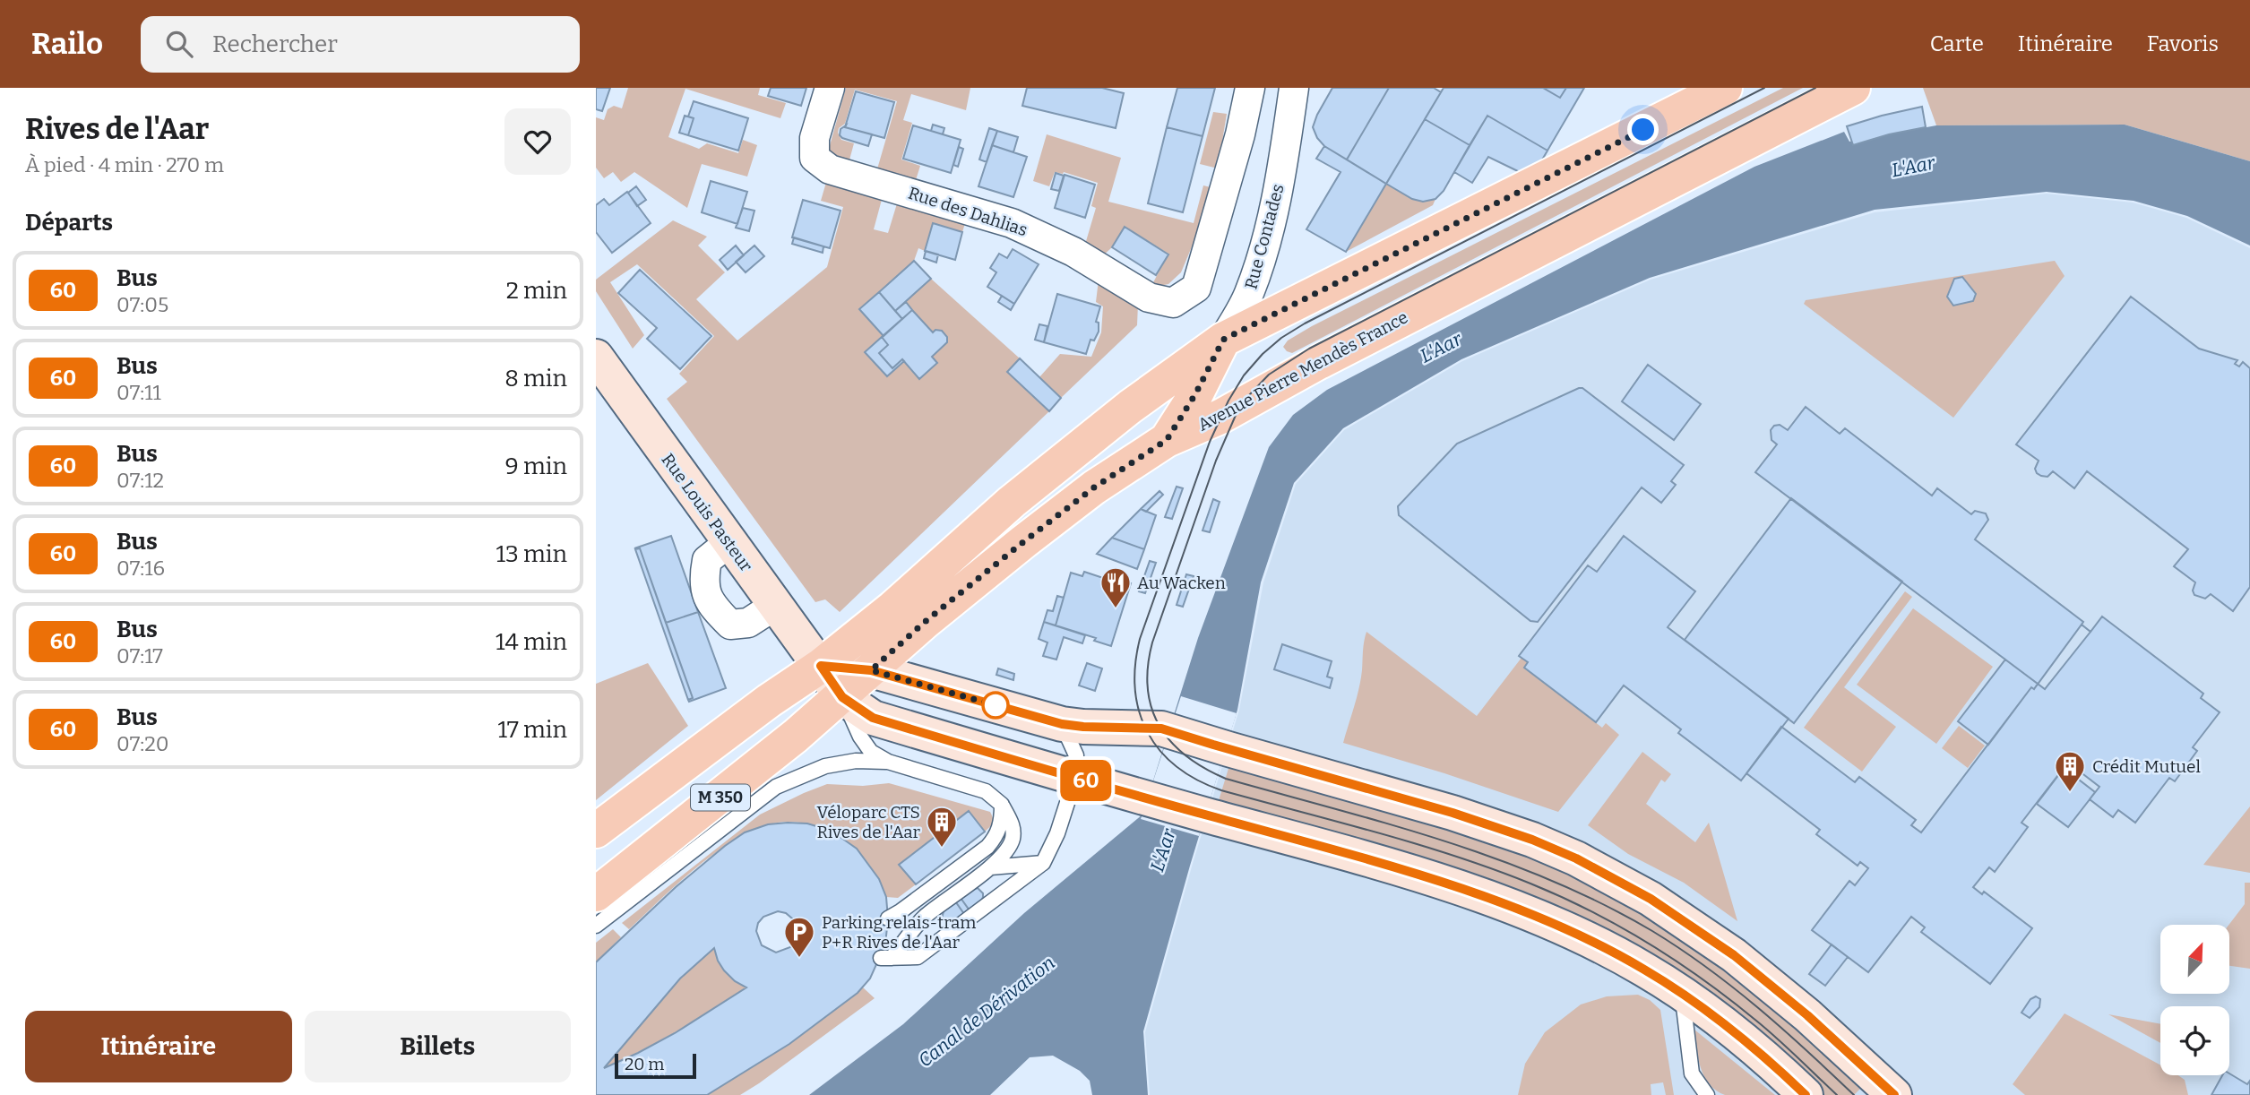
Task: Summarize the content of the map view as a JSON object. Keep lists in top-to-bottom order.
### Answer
{
  "streets": {
    "main road": [
      "Rue Contades",
      "Avenue Pierre Mendès France",
      "Rue Louis Pasteur",
      "M 350"
    ],
    "street": ["Rue des Dahlias"]
  },
  "crossings": [
    ["Rue Contades", "Avenue Pierre Mendès France"],
    ["Avenue Pierre Mendès France", "Rue Louis Pasteur"],
    ["Rue Louis Pasteur", "M 350"]
  ],
  "water": ["L'Aar", "Canal de Dérivation"],
  "places": {
    "restaurant": ["Au Wacken"],
    "building": ["Crédit Mutuel", "Véloparc CTS Rives de l'Aar"],
    "parking": ["Parking relais-tram P+R Rives de l'Aar"]
  },
  "lines": ["bus line 60"],
  "scale_bar": "20 m",
  "north": "top right",
  "page": {
    "header": "Railo",
    "search": "Rechercher",
    "nav": ["Carte", "Itinéraire", "Favoris"],
    "heading": [
      ["Rives de l'Aar", "À pied · 4 min · 270 m"],
      "Départs"
    ],
    "on_map": "60",
    "list": [
      {
        "mark": "60",
        "name": "Bus",
        "note": "07:05",
        "value": "2 min"
      },
      {
        "mark": "60",
        "name": "Bus",
        "note": "07:11",
        "value": "8 min"
      },
      {
        "mark": "60",
        "name": "Bus",
        "note": "07:12",
        "value": "9 min"
      },
      {
        "mark": "60",
        "name": "Bus",
        "note": "07:16",
        "value": "13 min"
      },
      {
        "mark": "60",
        "name": "Bus",
        "note": "07:17",
        "value": "14 min"
      },
      {
        "mark": "60",
        "name": "Bus",
        "note": "07:20",
        "value": "17 min"
      }
    ],
    "buttons": ["Itinéraire", "Billets"],
    "scale": "20 m"
  }
}
